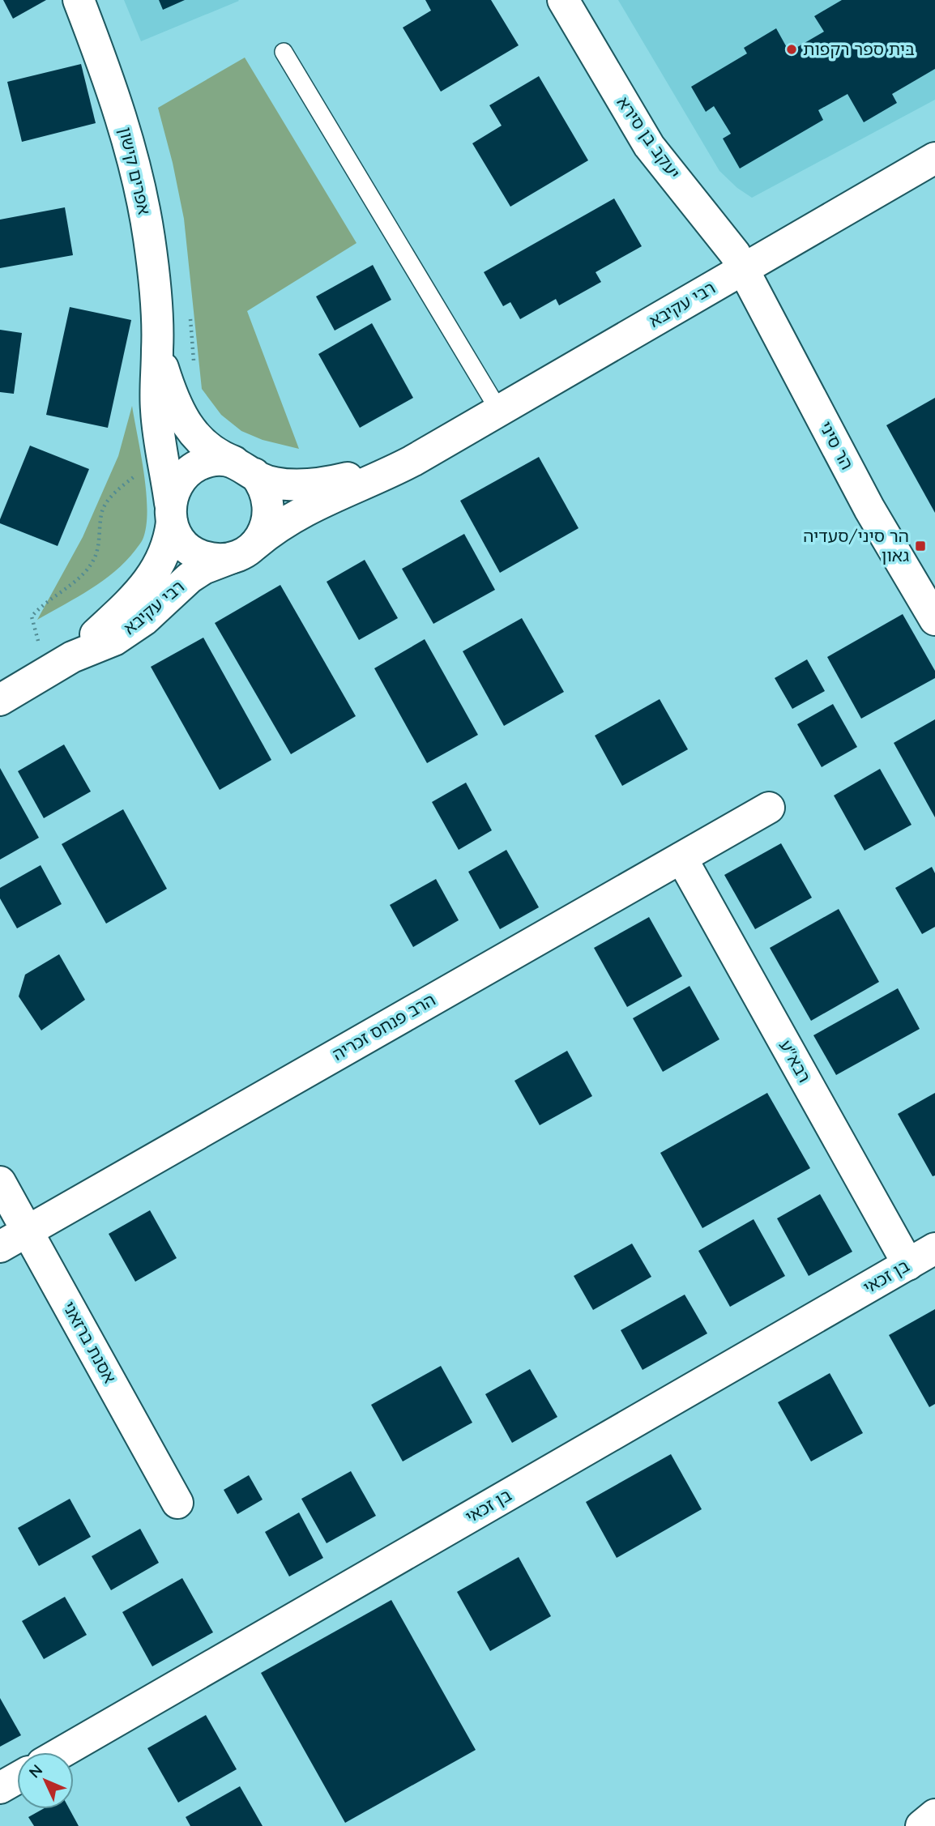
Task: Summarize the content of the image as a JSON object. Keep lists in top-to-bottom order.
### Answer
{
  "streets": {
    "street": [
      "יעקב בן סירא",
      "אפרים קישון",
      "רבי עקיבא",
      "הר סיני",
      "הרב פנחס זכריה",
      "רבא\"ע",
      "בן זכאי",
      "אסנת ברזאני"
    ]
  },
  "crossings": [
    ["יעקב בן סירא", "רבי עקיבא"],
    ["יעקב בן סירא", "הר סיני"],
    ["אפרים קישון", "רבי עקיבא"],
    ["רבי עקיבא", "הר סיני"],
    ["הרב פנחס זכריה", "רבא\"ע"],
    ["הרב פנחס זכריה", "אסנת ברזאני"],
    ["רבא\"ע", "בן זכאי"]
  ],
  "places": {
    "other": ["בית ספר רקפות"],
    "transit": ["הר סיני/סעדיה גאון"]
  },
  "north": "top left"
}
